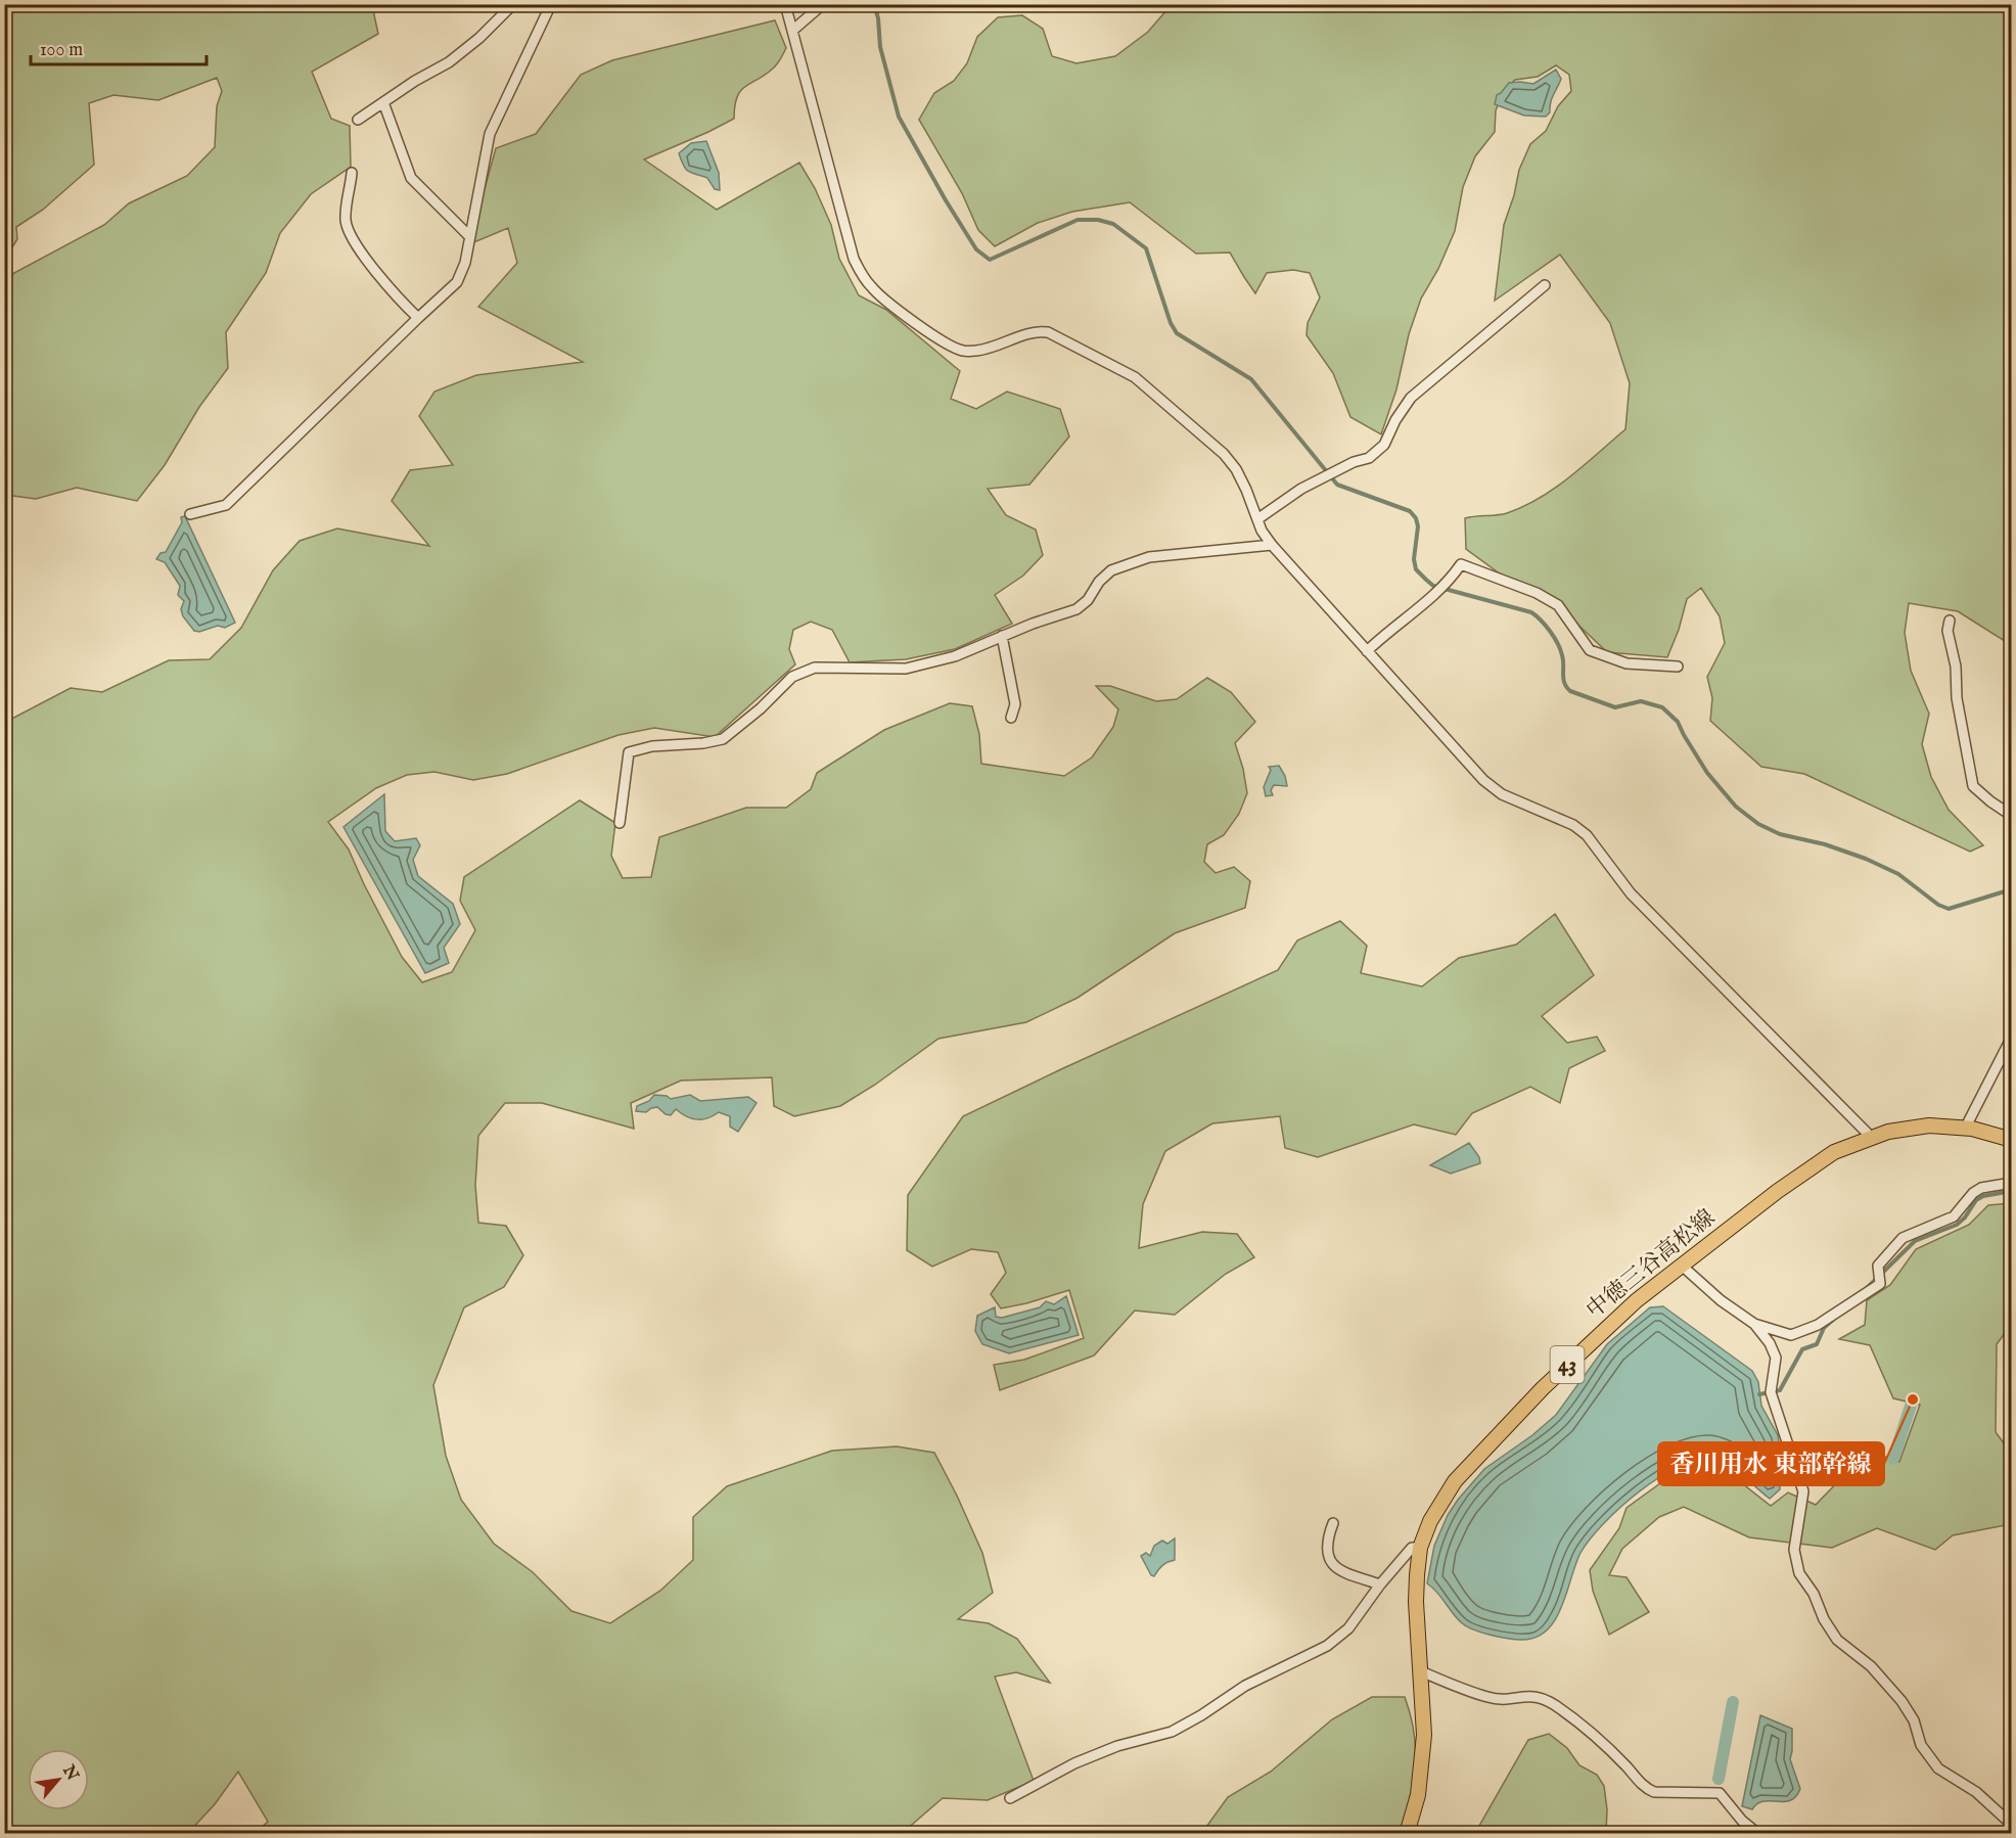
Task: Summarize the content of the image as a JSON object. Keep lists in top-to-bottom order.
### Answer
{
  "streets": {
    "main road": ["中徳三谷高松線", "43"]
  },
  "places": ["香川用水 東部幹線"],
  "scale_bar": "100 m",
  "north": "top right"
}
